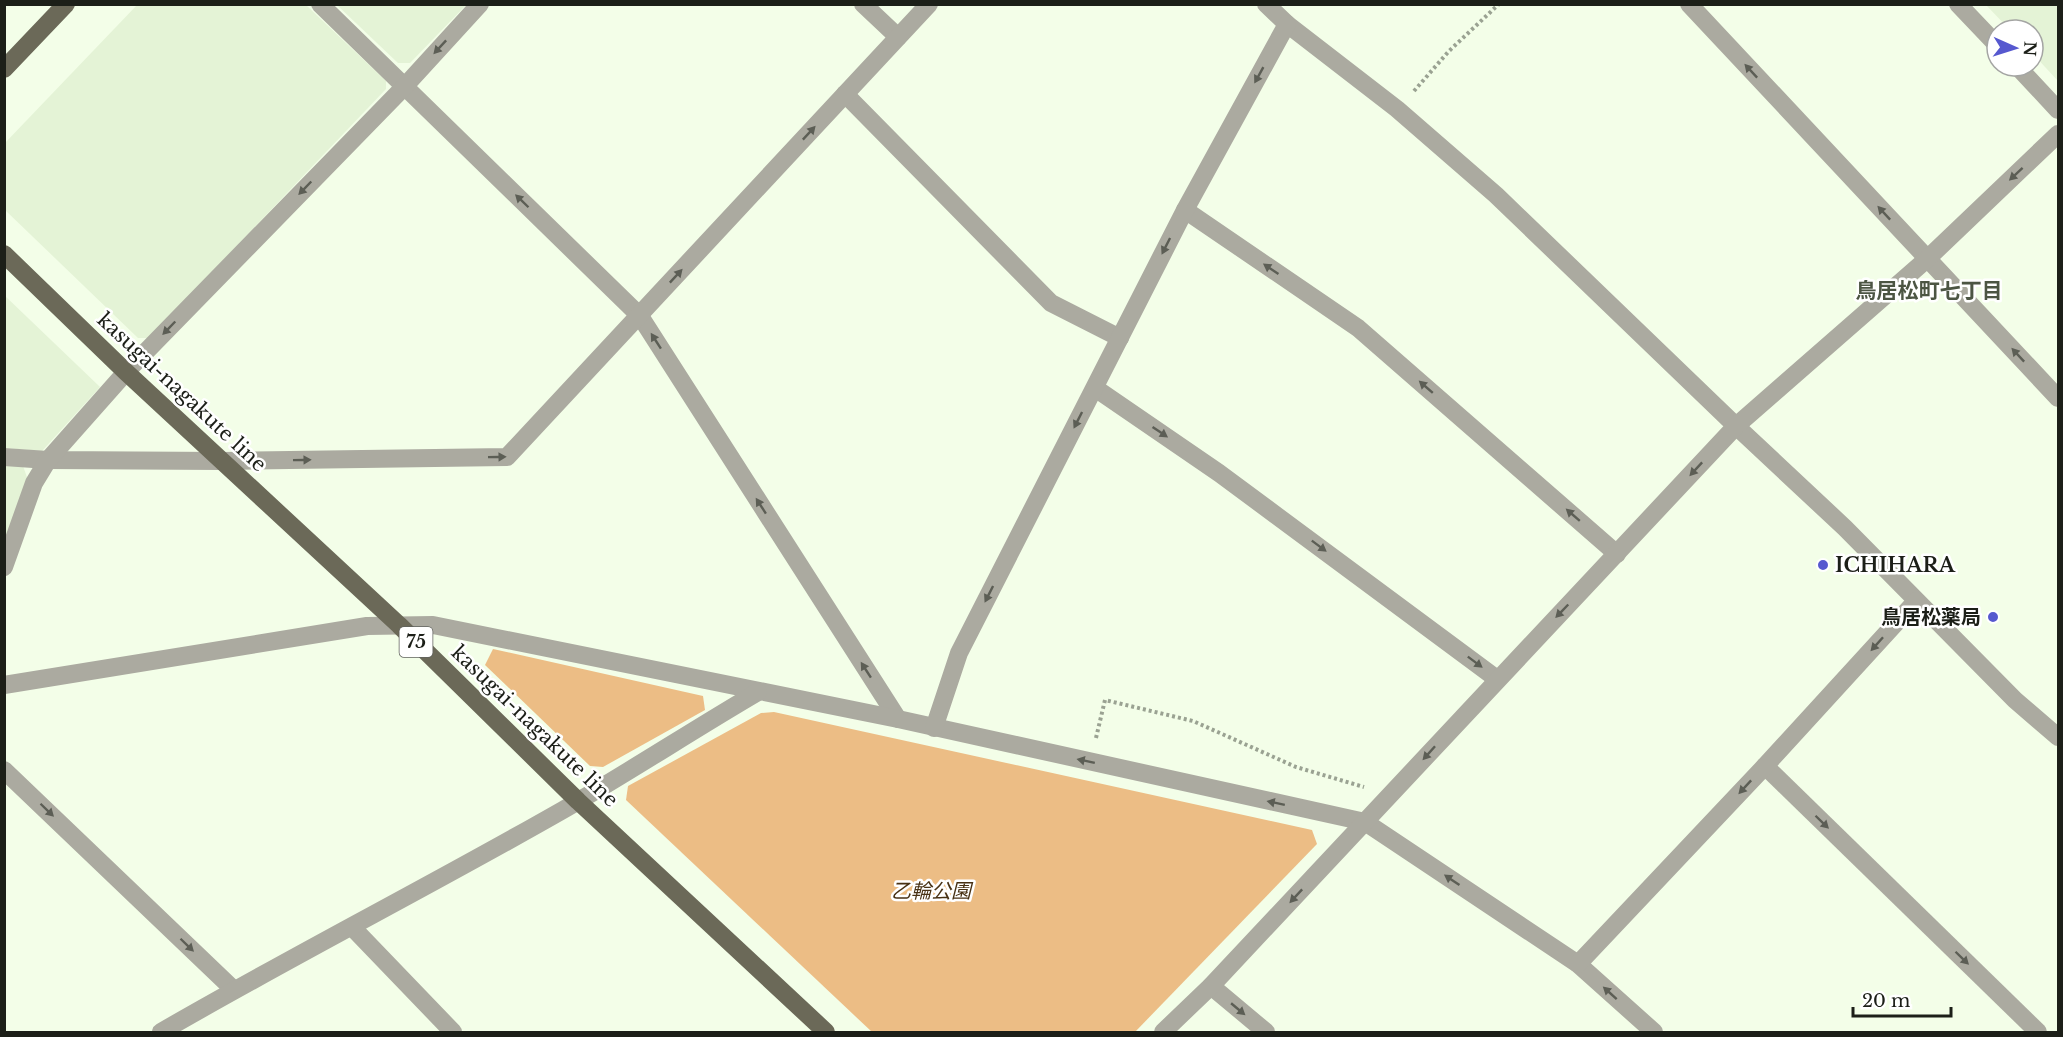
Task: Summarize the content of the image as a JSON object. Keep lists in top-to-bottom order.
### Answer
{
  "streets": {
    "main road": ["kasugai-nagakute line", "75"]
  },
  "districts": ["鳥居松町七丁目"],
  "parks": ["乙輪公園"],
  "places": ["ICHIHARA", "鳥居松薬局"],
  "scale_bar": "20 m",
  "north": "right"
}
